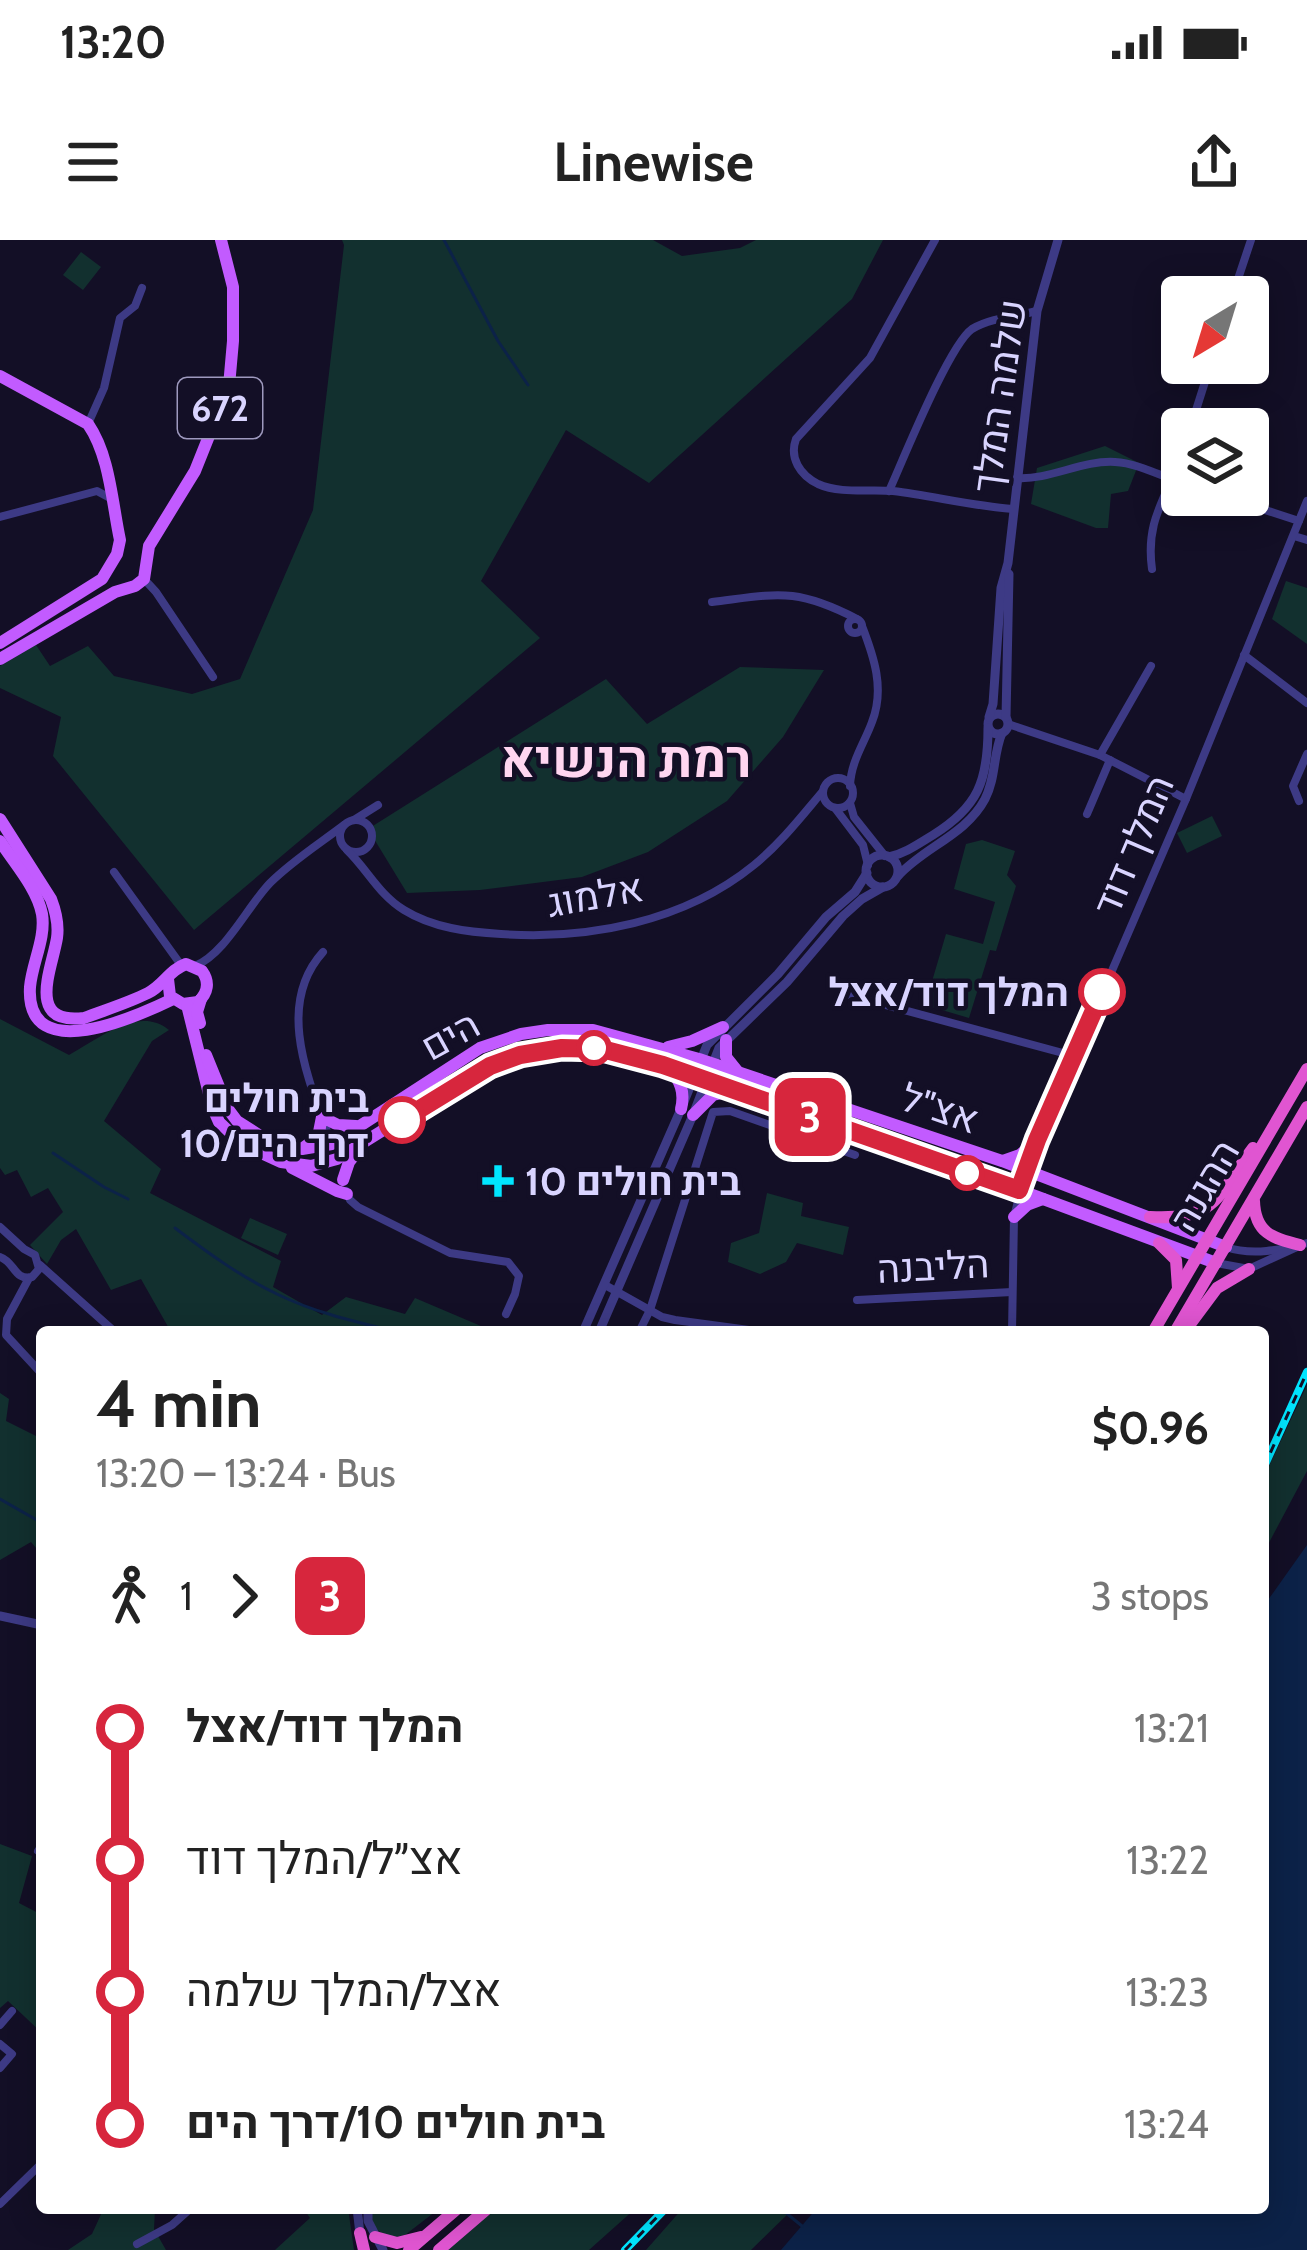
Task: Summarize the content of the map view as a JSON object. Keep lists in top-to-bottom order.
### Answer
{
  "streets": {
    "highway": ["ההגנה"],
    "main road": ["672", "הים", "אצ\"ל"],
    "street": [
      "שלמה המלך",
      "המלך דוד",
      "אלמוג",
      "הליבנה"
    ]
  },
  "crossings": [
    ["המלך דוד", "אצ\"ל"],
    ["המלך דוד", "הליבנה"],
    ["הים", "אצ\"ל"],
    ["אצ\"ל", "ההגנה"]
  ],
  "districts": ["רמת הנשיא"],
  "places": {
    "other": ["המלך דוד/אצל", "בית חולים 10/דרך הים"],
    "health": ["בית חולים 10"]
  },
  "lines": ["bus line 3"],
  "north": "bottom left",
  "page": {
    "status": "13:20",
    "header": "Linewise",
    "on_map": "3",
    "heading": ["4 min", "13:20 – 13:24 · Bus", "$0.96"],
    "legs": ["1", "3", "3 stops"],
    "list": [
      {
        "name": "המלך דוד/אצל",
        "value": "13:21"
      },
      {
        "name": "אצ״ל/המלך דוד",
        "value": "13:22"
      },
      {
        "name": "אצל/המלך שלמה",
        "value": "13:23"
      },
      {
        "name": "בית חולים 10/דרך הים",
        "value": "13:24"
      }
    ]
  }
}
